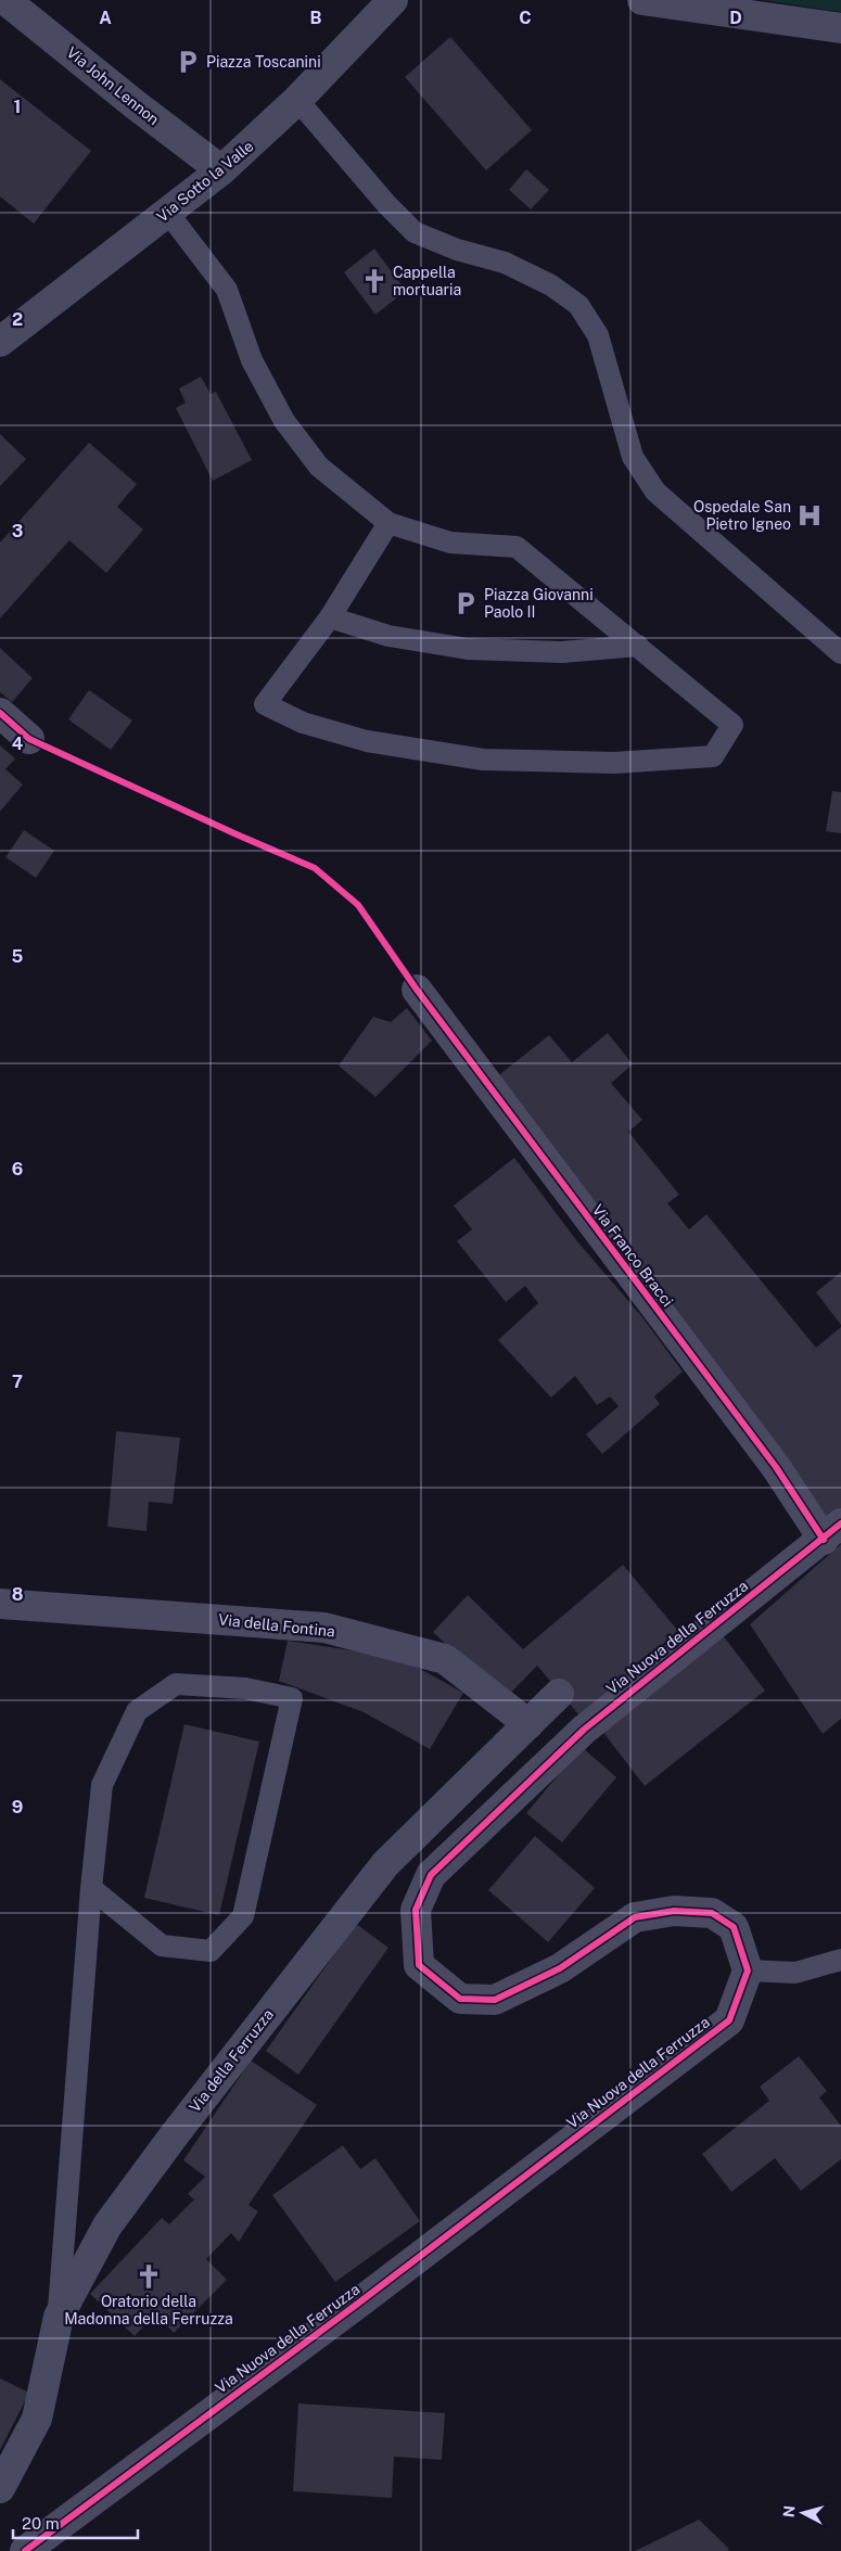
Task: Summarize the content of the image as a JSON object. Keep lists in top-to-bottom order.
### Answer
{
  "streets": {
    "street": [
      "Via John Lennon",
      "Via Sotto la Valle",
      "Via Franco Bracci",
      "Via della Fontina",
      "Via Nuova della Ferruzza",
      "Via della Ferruzza"
    ]
  },
  "crossings": [
    ["Via John Lennon", "Via Sotto la Valle"],
    ["Via Franco Bracci", "Via Nuova della Ferruzza"],
    ["Via della Fontina", "Via della Ferruzza"]
  ],
  "places": {
    "parking": ["Piazza Toscanini", "Piazza Giovanni Paolo II"],
    "church": ["Cappella mortuaria", "Oratorio della Madonna della Ferruzza"],
    "hospital": ["Ospedale San Pietro Igneo"]
  },
  "scale_bar": "20 m",
  "north": "left",
  "grid": {
    "columns": [
      "A",
      "B",
      "C",
      "D"
    ],
    "rows": [
      "1",
      "2",
      "3",
      "4",
      "5",
      "6",
      "7",
      "8",
      "9"
    ]
  }
}
